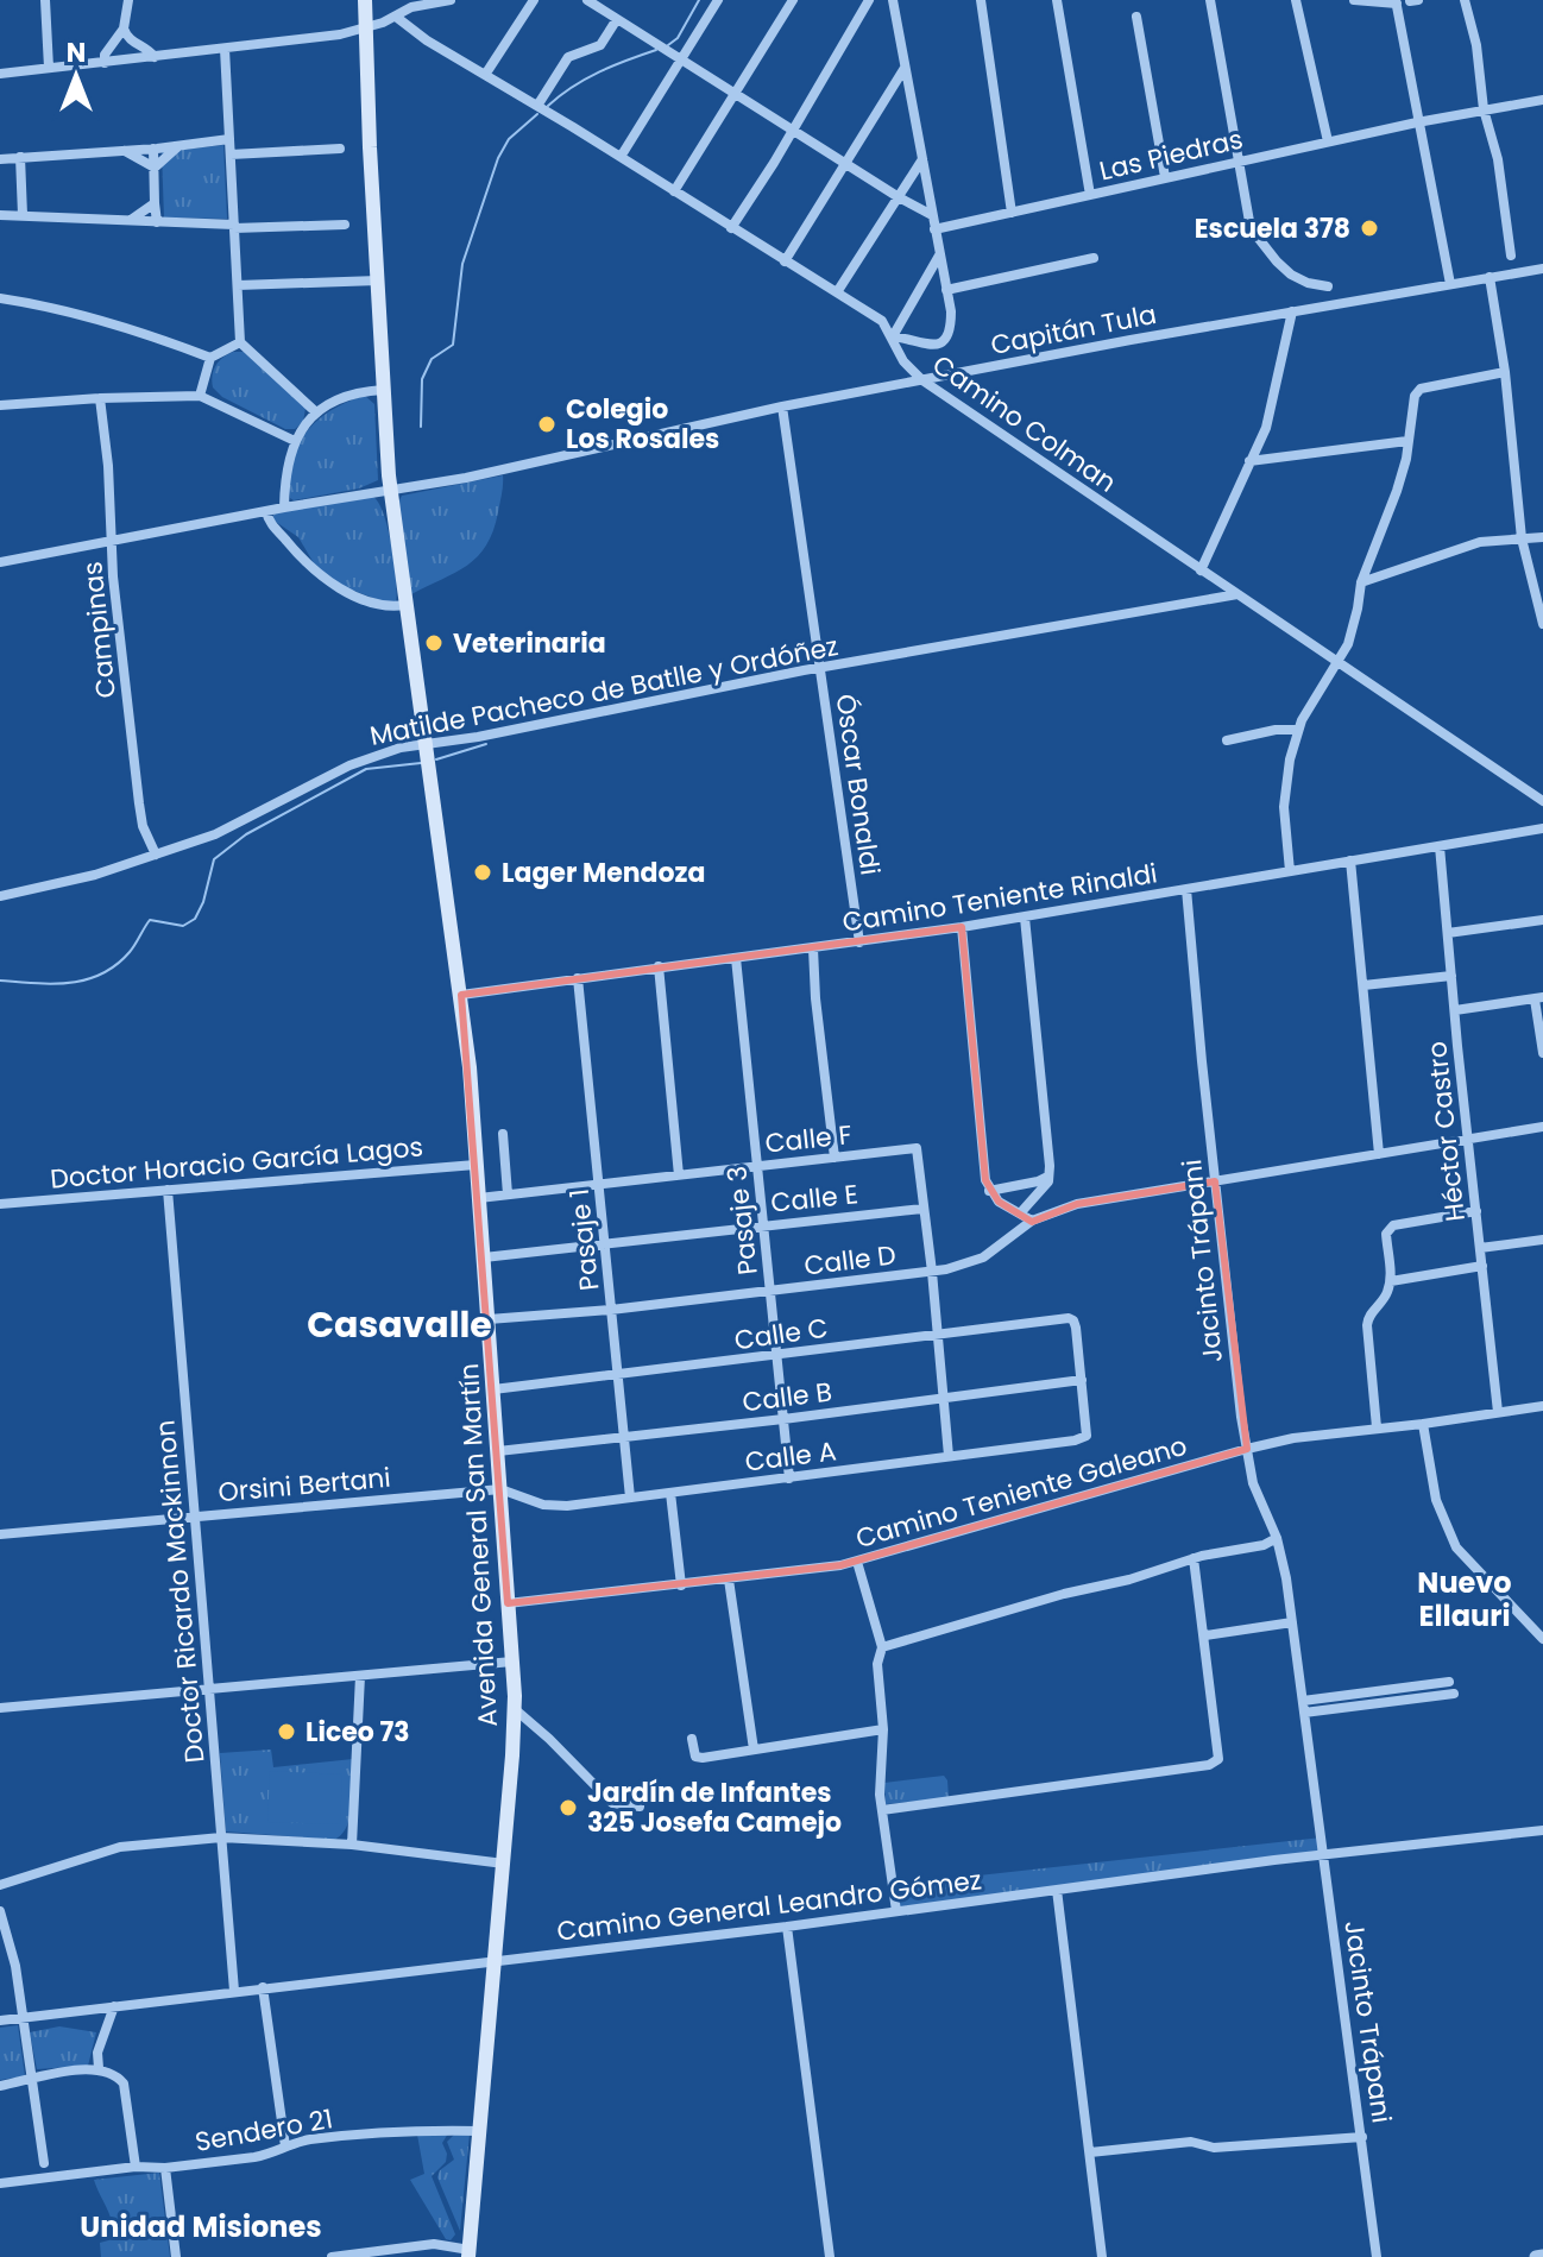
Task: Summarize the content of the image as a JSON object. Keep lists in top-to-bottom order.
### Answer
{
  "streets": {
    "main road": ["Avenida General San Martín"],
    "street": [
      "Las Piedras",
      "Capitán Tula",
      "Camino Colman",
      "Campinas",
      "Matilde Pacheco de Batlle y Ordóñez",
      "Óscar Bonaldi",
      "Camino Teniente Rinaldi",
      "Héctor Castro",
      "Calle F",
      "Doctor Horacio García Lagos",
      "Calle E",
      "Pasaje 3",
      "Pasaje 1",
      "Calle D",
      "Jacinto Trápani",
      "Calle C",
      "Calle B",
      "Calle A",
      "Orsini Bertani",
      "Camino Teniente Galeano",
      "Doctor Ricardo Mackinnon",
      "Camino General Leandro Gómez",
      "Sendero 21"
    ]
  },
  "crossings": [
    ["Capitán Tula", "Camino Colman"],
    ["Capitán Tula", "Campinas"],
    ["Capitán Tula", "Óscar Bonaldi"],
    ["Capitán Tula", "Avenida General San Martín"],
    ["Camino Colman", "Matilde Pacheco de Batlle y Ordóñez"],
    ["Campinas", "Matilde Pacheco de Batlle y Ordóñez"],
    ["Matilde Pacheco de Batlle y Ordóñez", "Óscar Bonaldi"],
    ["Matilde Pacheco de Batlle y Ordóñez", "Avenida General San Martín"],
    ["Óscar Bonaldi", "Camino Teniente Rinaldi"],
    ["Camino Teniente Rinaldi", "Héctor Castro"],
    ["Camino Teniente Rinaldi", "Pasaje 3"],
    ["Camino Teniente Rinaldi", "Pasaje 1"],
    ["Camino Teniente Rinaldi", "Jacinto Trápani"],
    ["Camino Teniente Rinaldi", "Avenida General San Martín"],
    ["Héctor Castro", "Calle D"],
    ["Héctor Castro", "Camino Teniente Galeano"],
    ["Calle F", "Calle E"],
    ["Calle F", "Pasaje 3"],
    ["Calle F", "Pasaje 1"],
    ["Calle F", "Avenida General San Martín"],
    ["Doctor Horacio García Lagos", "Avenida General San Martín"],
    ["Doctor Horacio García Lagos", "Doctor Ricardo Mackinnon"],
    ["Calle E", "Pasaje 3"],
    ["Calle E", "Pasaje 1"],
    ["Calle E", "Avenida General San Martín"],
    ["Pasaje 3", "Calle D"],
    ["Pasaje 3", "Calle C"],
    ["Pasaje 3", "Calle B"],
    ["Pasaje 3", "Calle A"],
    ["Pasaje 1", "Calle D"],
    ["Pasaje 1", "Calle C"],
    ["Pasaje 1", "Calle B"],
    ["Pasaje 1", "Calle A"],
    ["Calle D", "Jacinto Trápani"],
    ["Calle D", "Avenida General San Martín"],
    ["Jacinto Trápani", "Camino Teniente Galeano"],
    ["Jacinto Trápani", "Camino General Leandro Gómez"],
    ["Calle C", "Calle B"],
    ["Calle C", "Calle A"],
    ["Calle C", "Avenida General San Martín"],
    ["Calle B", "Calle A"],
    ["Calle B", "Avenida General San Martín"],
    ["Calle A", "Orsini Bertani"],
    ["Calle A", "Avenida General San Martín"],
    ["Orsini Bertani", "Avenida General San Martín"],
    ["Orsini Bertani", "Doctor Ricardo Mackinnon"],
    ["Camino Teniente Galeano", "Avenida General San Martín"],
    ["Avenida General San Martín", "Camino General Leandro Gómez"],
    ["Avenida General San Martín", "Sendero 21"],
    ["Doctor Ricardo Mackinnon", "Camino General Leandro Gómez"]
  ],
  "districts": ["Casavalle", "Nuevo Ellauri", "Unidad Misiones"],
  "places": [
    "Escuela 378",
    "Colegio Los Rosales",
    "Veterinaria",
    "Lager Mendoza",
    "Liceo 73",
    "Jardín de Infantes 325 Josefa Camejo"
  ],
  "north": "top"
}
